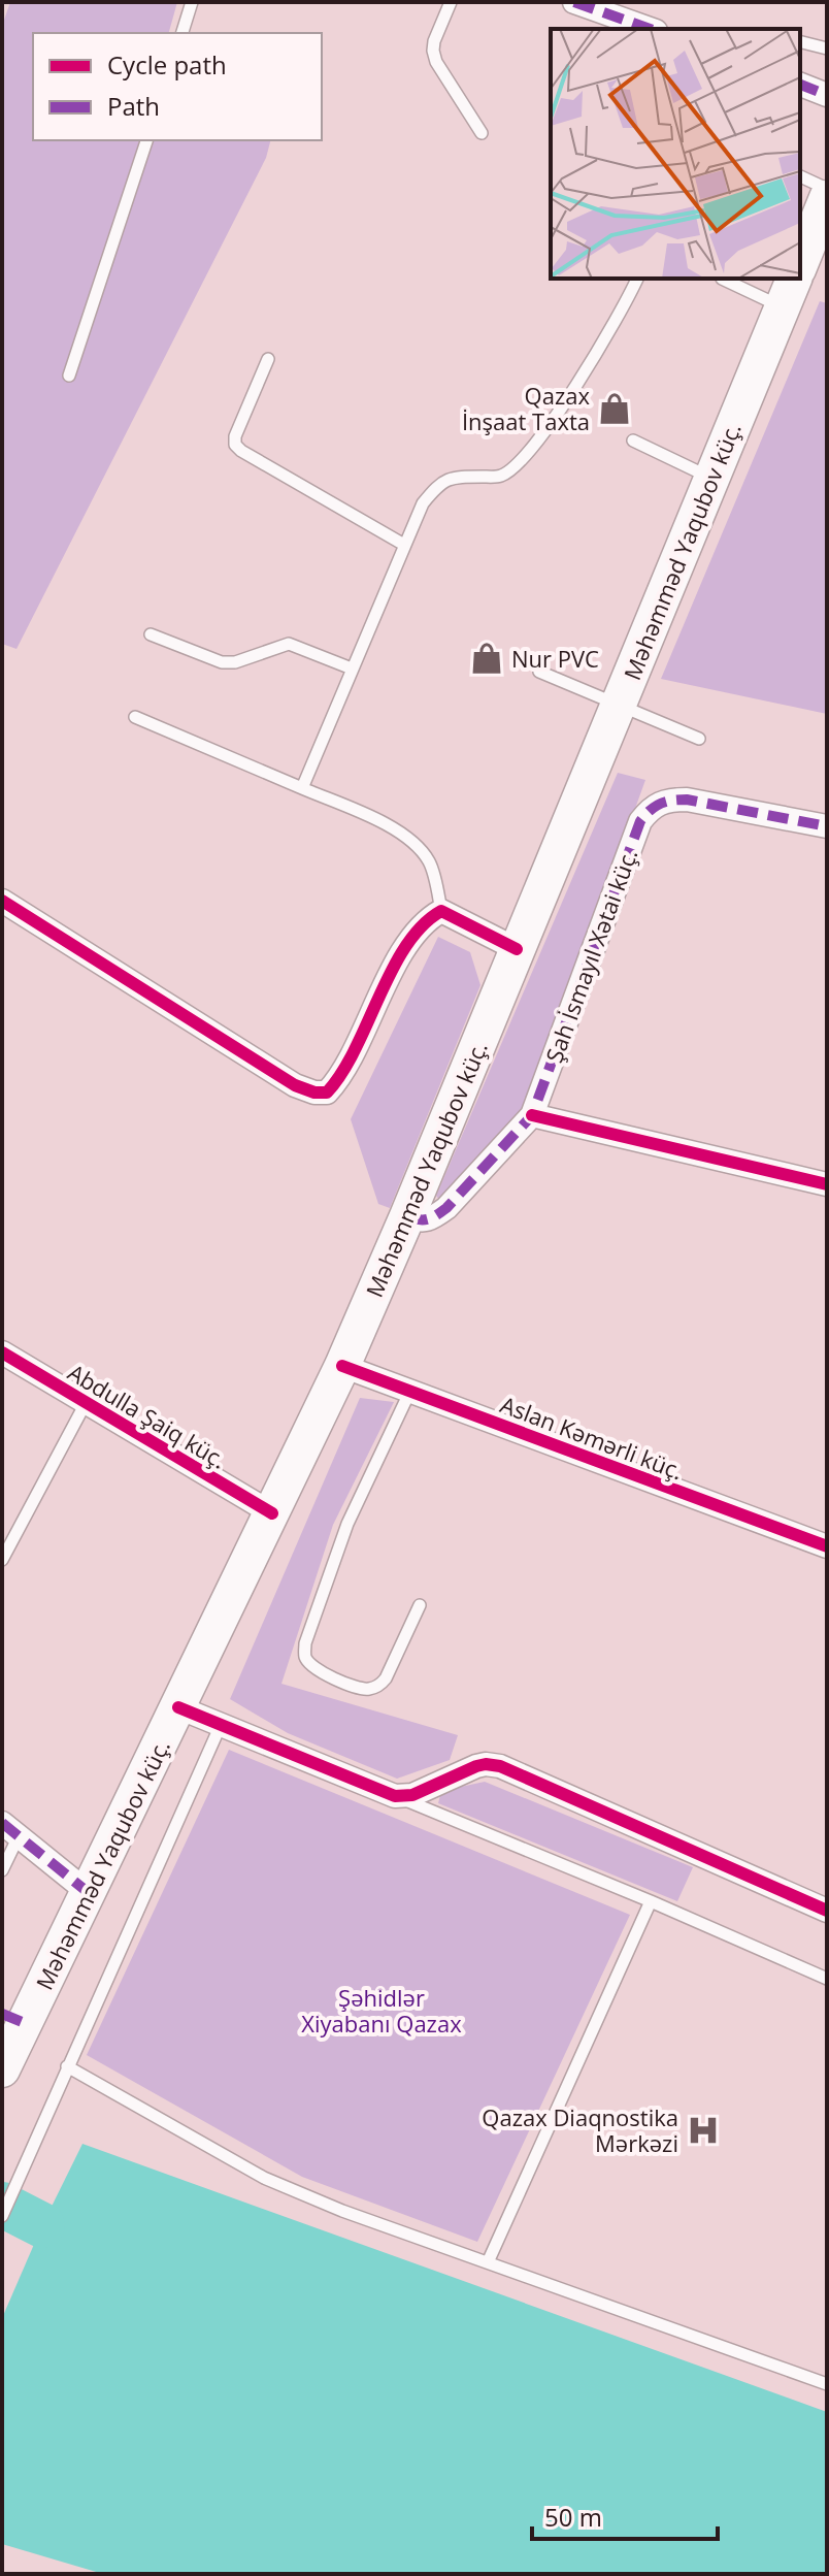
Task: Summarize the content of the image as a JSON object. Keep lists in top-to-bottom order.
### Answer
{
  "streets": {
    "main road": ["Məhəmməd Yaqubov küç."],
    "street": ["Şah İsmayıl Xətai küç.", "Abdulla Şaiq küç.", "Aslan Kəmərli küç."]
  },
  "crossings": [
    ["Məhəmməd Yaqubov küç.", "Şah İsmayıl Xətai küç."],
    ["Məhəmməd Yaqubov küç.", "Abdulla Şaiq küç."],
    ["Məhəmməd Yaqubov küç.", "Aslan Kəmərli küç."]
  ],
  "parks": ["Şəhidlər Xiyabanı Qazax"],
  "places": {
    "shop": ["Qazax İnşaat Taxta", "Nur PVC"],
    "hospital": ["Qazax Diaqnostika Mərkəzi"]
  },
  "legend": ["Cycle path", "Path"],
  "scale_bar": "50 m"
}
